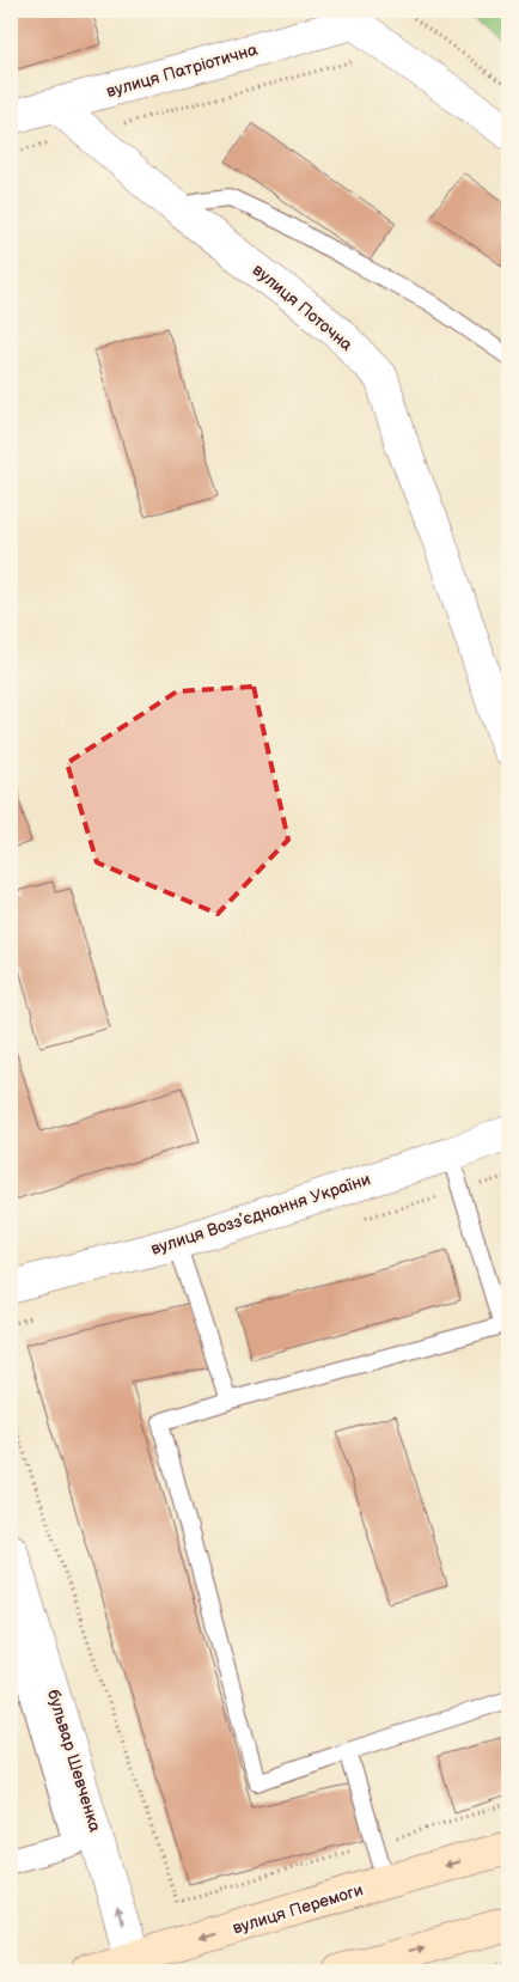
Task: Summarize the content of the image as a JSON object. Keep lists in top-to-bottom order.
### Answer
{
  "streets": {
    "main road": ["вулиця Перемоги"],
    "street": [
      "вулиця Патріотична",
      "вулиця Поточна",
      "вулиця Воззʼєднання України",
      "бульвар Шевченка"
    ]
  },
  "crossings": [
    ["вулиця Патріотична", "вулиця Поточна"],
    ["бульвар Шевченка", "вулиця Перемоги"]
  ],
  "one_way": ["бульвар Шевченка"]
}
